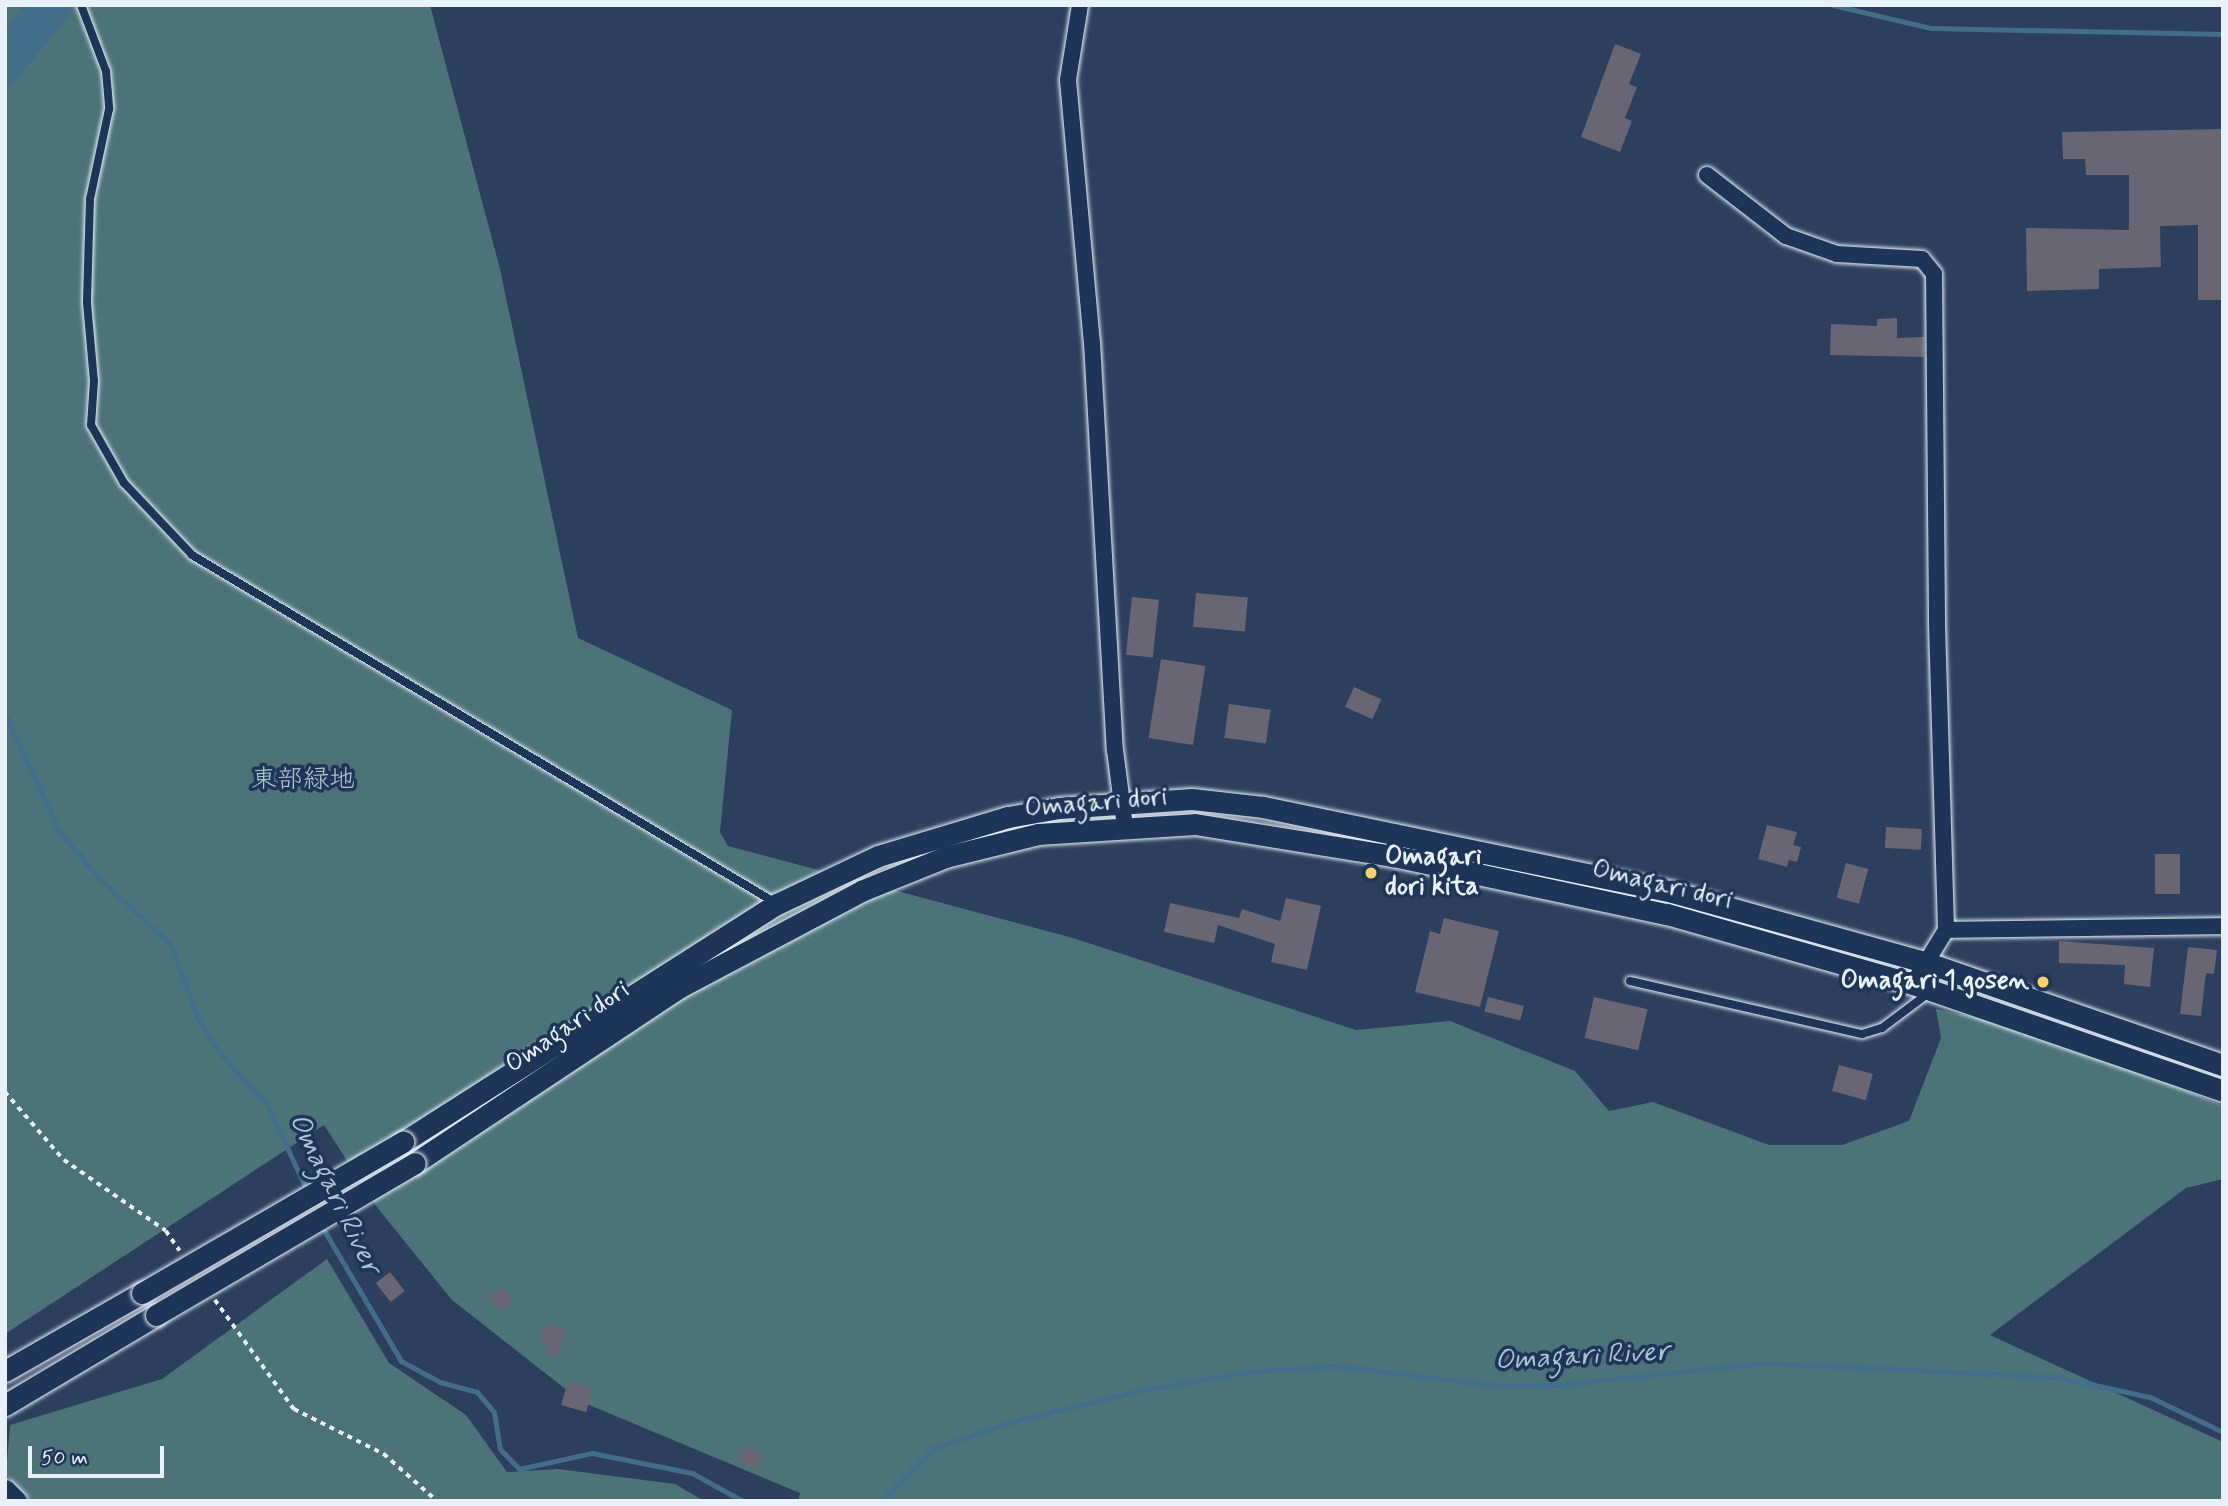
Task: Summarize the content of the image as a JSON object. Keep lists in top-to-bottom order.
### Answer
{
  "streets": {
    "street": ["Omagari dori"]
  },
  "water": ["Omagari River"],
  "parks": ["東部緑地"],
  "places": ["Omagari dori kita", "Omagari 1 gosen"],
  "scale_bar": "50 m"
}
